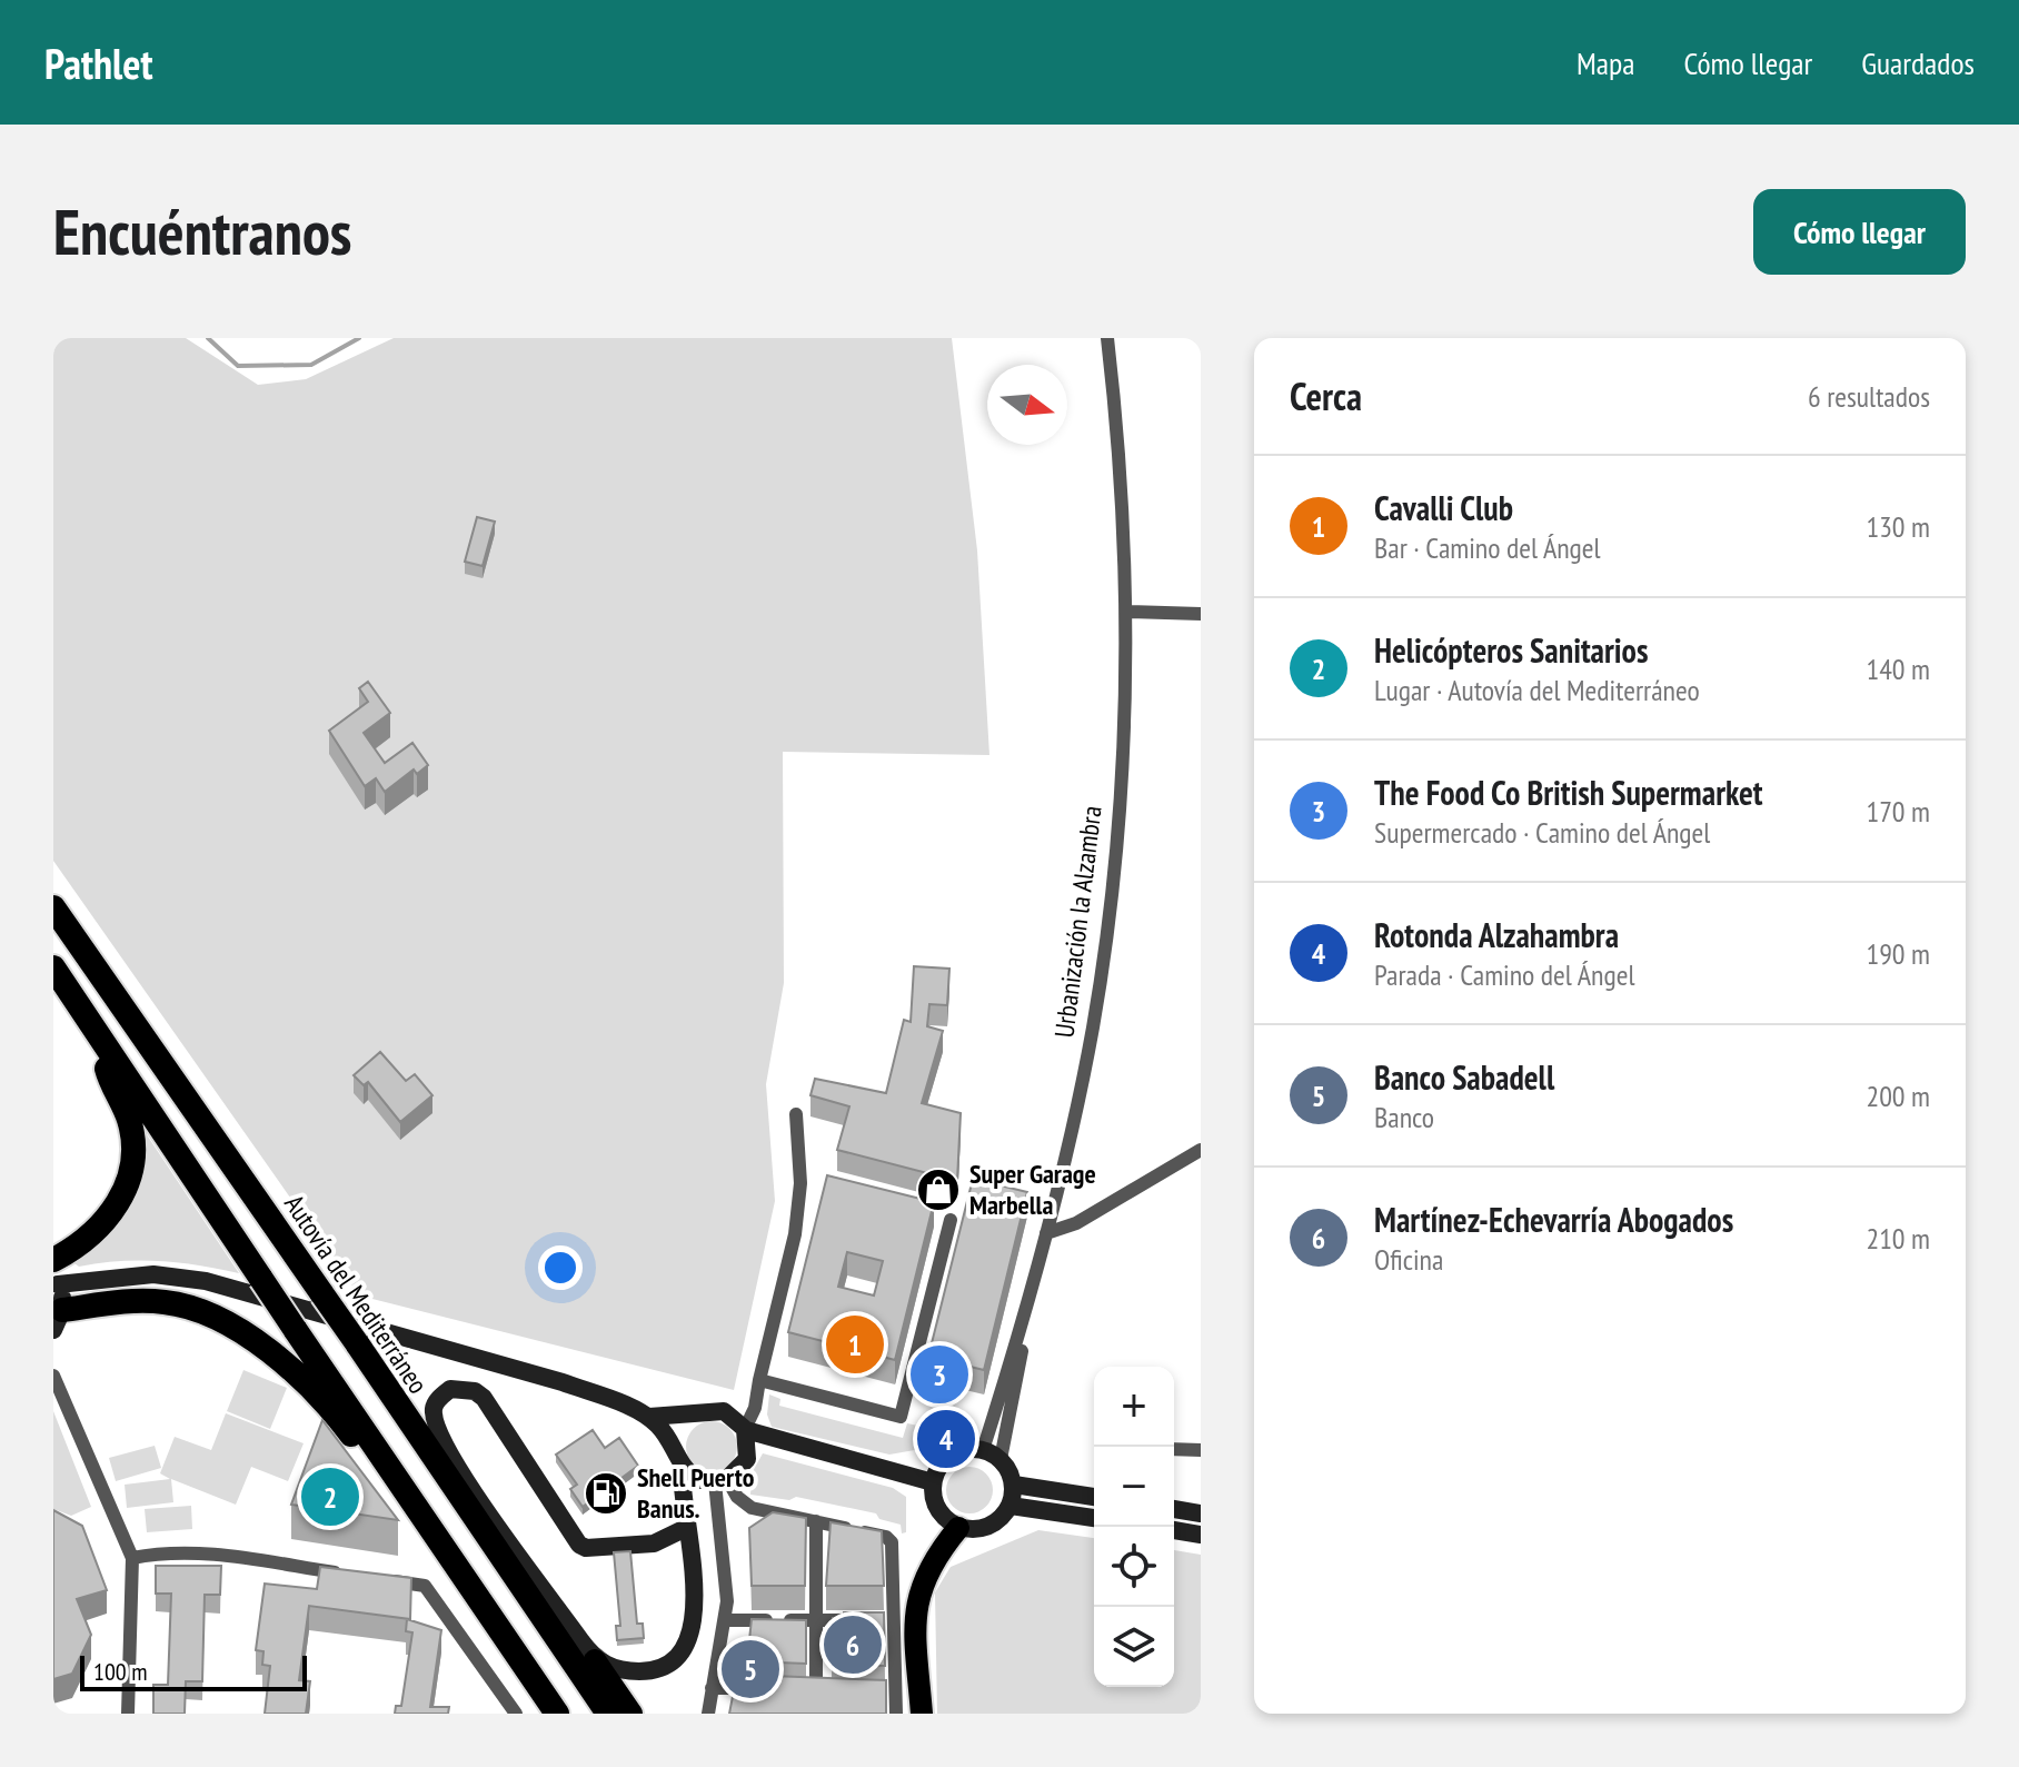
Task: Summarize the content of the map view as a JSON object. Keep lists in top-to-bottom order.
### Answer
{
  "streets": {
    "highway": ["Autovía del Mediterráneo"],
    "street": ["Urbanización la Alzambra"]
  },
  "places": {
    "shop": ["Super Garage Marbella"],
    "fuel station": ["Shell Puerto Banus."]
  },
  "scale_bar": "100 m",
  "north": "right",
  "page": {
    "header": "Pathlet",
    "nav": ["Mapa", "Cómo llegar", "Guardados"],
    "buttons": "Cómo llegar",
    "title": "Encuéntranos",
    "heading": ["Cerca", "6 resultados"],
    "list": [
      {
        "mark": "1",
        "name": "Cavalli Club",
        "note": "Bar · Camino del Ángel",
        "value": "130 m"
      },
      {
        "mark": "2",
        "name": "Helicópteros Sanitarios",
        "note": "Lugar · Autovía del Mediterráneo",
        "value": "140 m"
      },
      {
        "mark": "3",
        "name": "The Food Co British Supermarket",
        "note": "Supermercado · Camino del Ángel",
        "value": "170 m"
      },
      {
        "mark": "4",
        "name": "Rotonda Alzahambra",
        "note": "Parada · Camino del Ángel",
        "value": "190 m"
      },
      {
        "mark": "5",
        "name": "Banco Sabadell",
        "note": "Banco",
        "value": "200 m"
      },
      {
        "mark": "6",
        "name": "Martínez-Echevarría Abogados",
        "note": "Oficina",
        "value": "210 m"
      }
    ],
    "pins": [
      "1",
      "3",
      "4",
      "2",
      "6",
      "5"
    ],
    "map_buttons": ["+", "−"],
    "scale": "100 m"
  }
}
